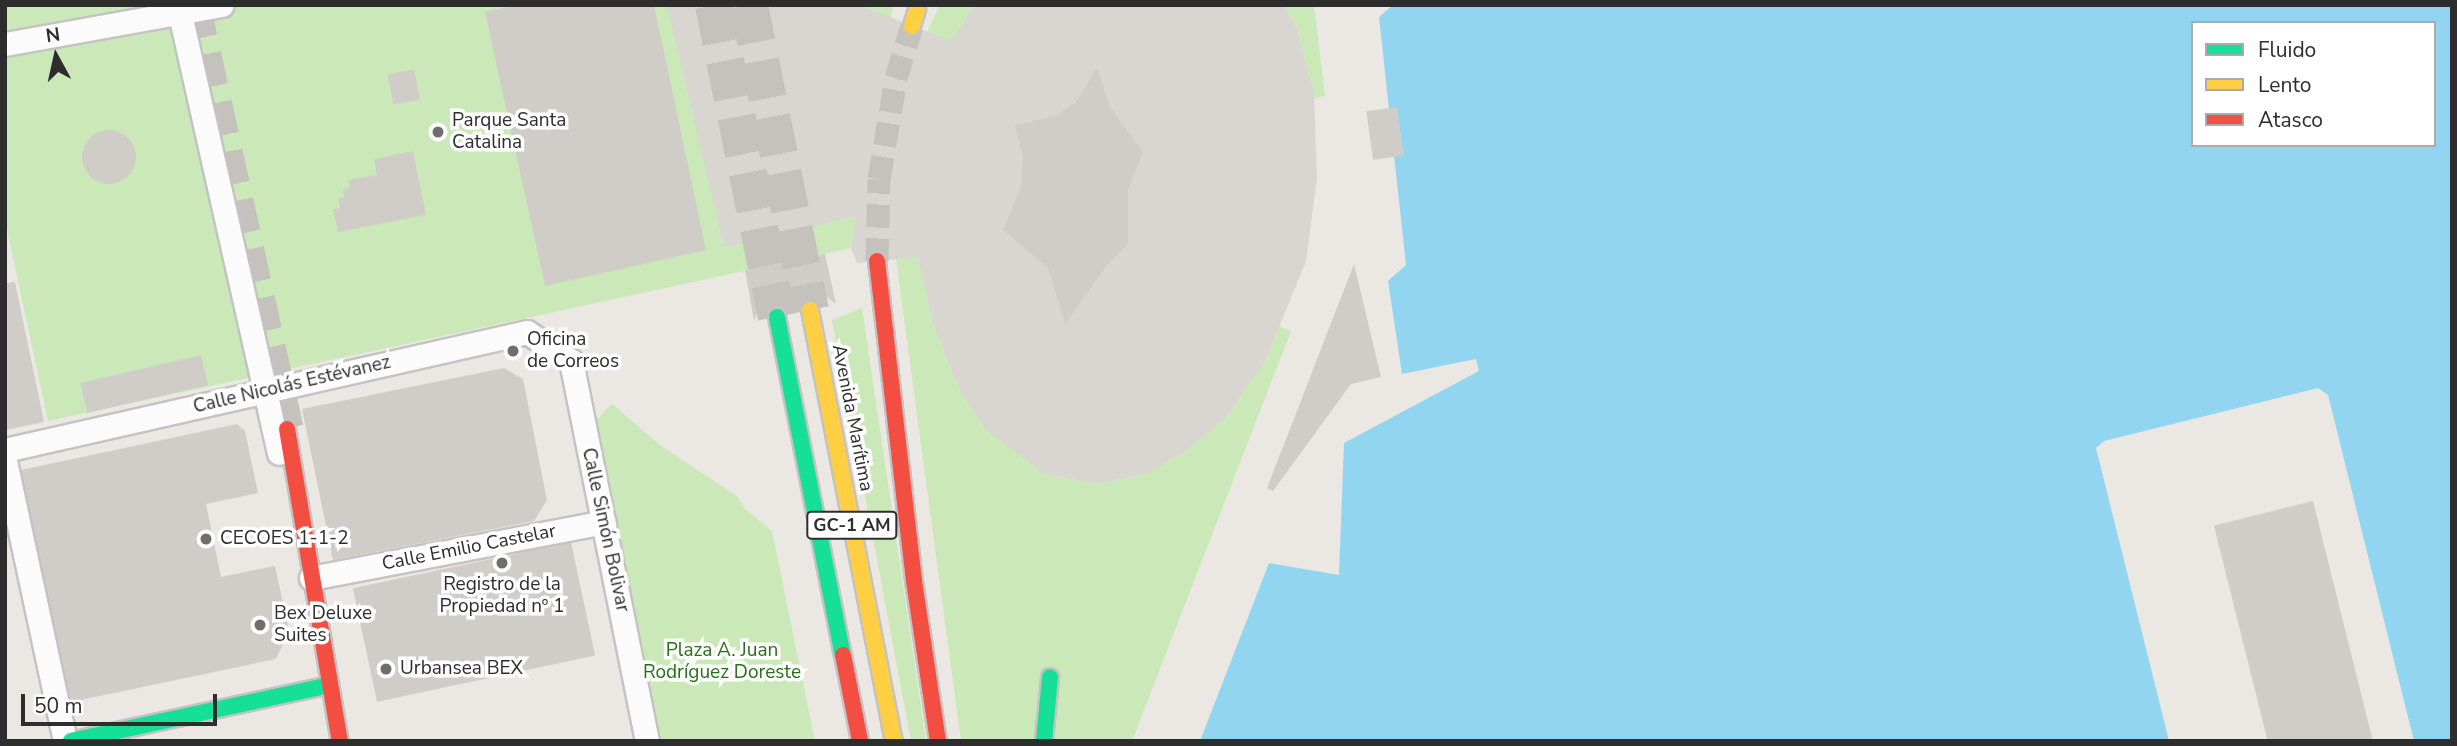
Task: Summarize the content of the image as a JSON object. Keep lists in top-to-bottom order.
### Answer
{
  "streets": {
    "main road": ["Avenida Marítima", "GC-1 AM"],
    "street": ["Calle Nicolás Estévanez", "Calle Simón Bolivar", "Calle Emilio Castelar"]
  },
  "crossings": [
    ["Calle Nicolás Estévanez", "Calle Simón Bolivar"],
    ["Calle Simón Bolivar", "Calle Emilio Castelar"]
  ],
  "parks": ["Plaza A. Juan Rodríguez Doreste"],
  "places": [
    "Parque Santa Catalina",
    "Oficina de Correos",
    "CECOES 1-1-2",
    "Registro de la Propiedad nº 1",
    "Bex Deluxe Suites",
    "Urbansea BEX"
  ],
  "legend": ["Fluido", "Lento", "Atasco"],
  "scale_bar": "50 m",
  "north": "top"
}
